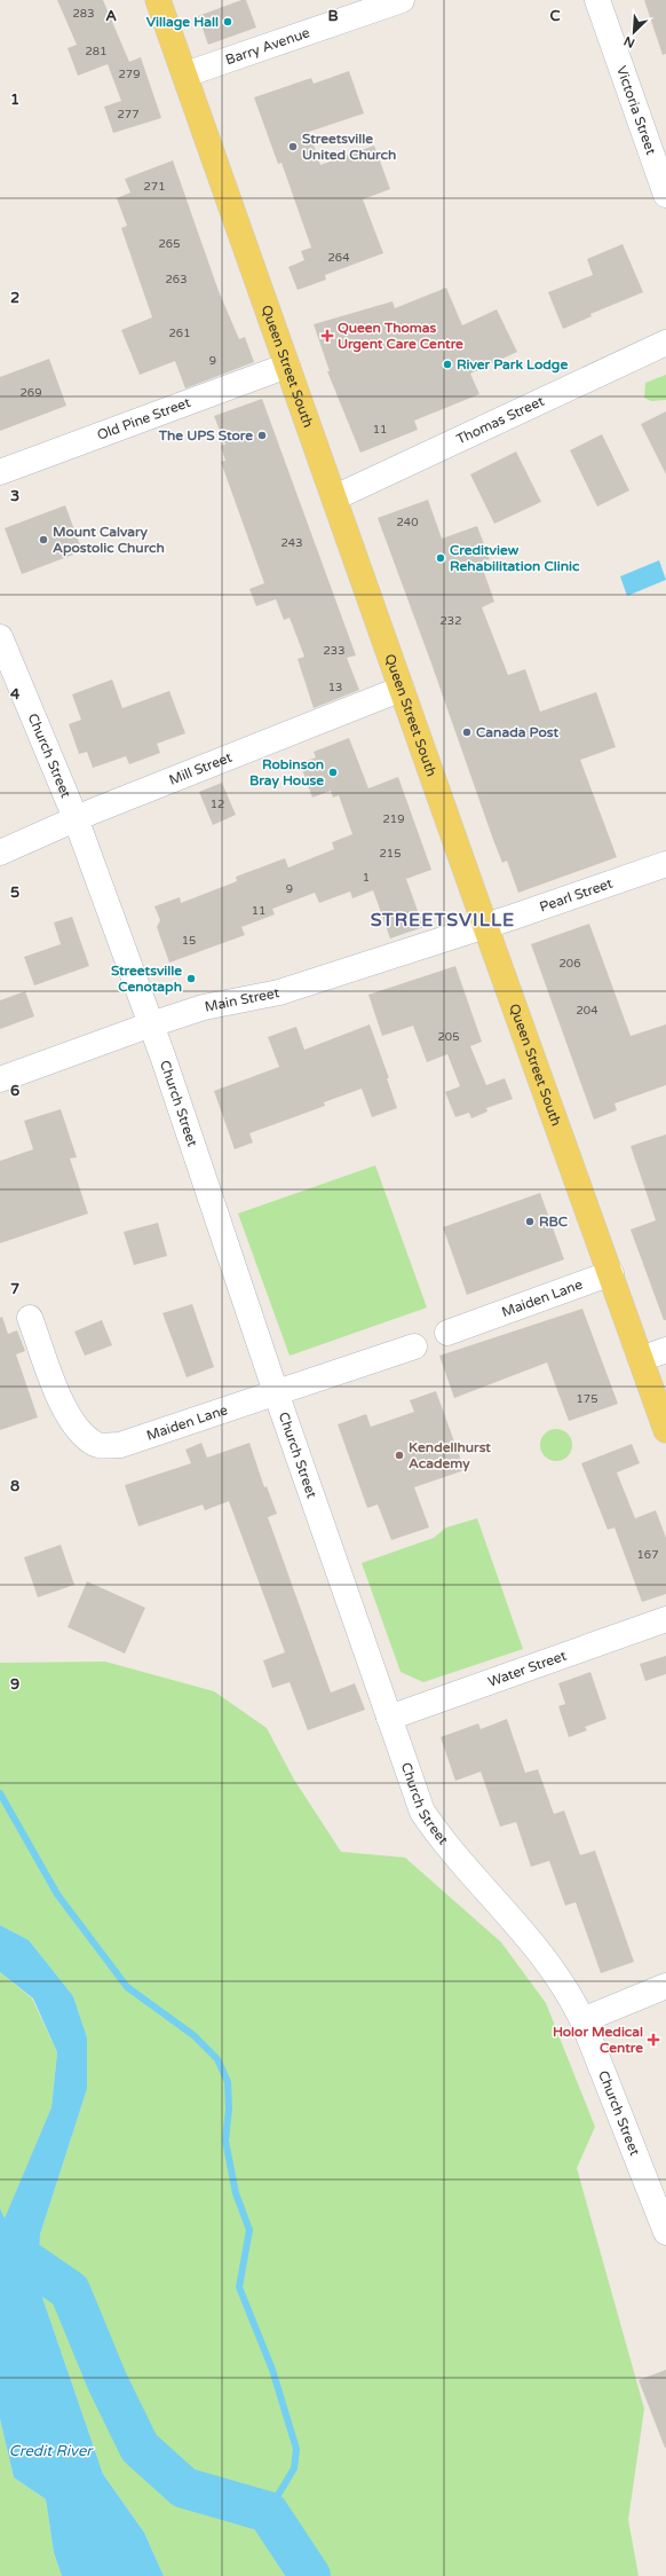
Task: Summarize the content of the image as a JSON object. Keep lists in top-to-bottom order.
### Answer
{
  "streets": {
    "main road": ["Queen Street South"],
    "street": [
      "Barry Avenue",
      "Victoria Street",
      "Old Pine Street",
      "Thomas Street",
      "Church Street",
      "Mill Street",
      "Pearl Street",
      "Main Street",
      "Maiden Lane",
      "Water Street"
    ]
  },
  "crossings": [
    ["Barry Avenue", "Queen Street South"],
    ["Queen Street South", "Old Pine Street"],
    ["Queen Street South", "Thomas Street"],
    ["Queen Street South", "Mill Street"],
    ["Queen Street South", "Pearl Street"],
    ["Queen Street South", "Main Street"],
    ["Queen Street South", "Maiden Lane"],
    ["Church Street", "Mill Street"],
    ["Church Street", "Main Street"],
    ["Church Street", "Maiden Lane"],
    ["Church Street", "Water Street"],
    ["Pearl Street", "Main Street"]
  ],
  "districts": ["STREETSVILLE"],
  "water": ["Credit River"],
  "places": {
    "other": [
      "Village Hall",
      "Streetsville United Church",
      "River Park Lodge",
      "The UPS Store",
      "Mount Calvary Apostolic Church",
      "Creditview Rehabilitation Clinic",
      "Canada Post",
      "Robinson Bray House",
      "Streetsville Cenotaph",
      "RBC",
      "Kendellhurst Academy"
    ],
    "health": ["Queen Thomas Urgent Care Centre", "Holor Medical Centre"]
  },
  "house_numbers": [
    "283",
    "281",
    "279",
    "277",
    "271",
    "265",
    "264",
    "263",
    "261",
    "9",
    "269",
    "11",
    "240",
    "243",
    "232",
    "233",
    "13",
    "12",
    "219",
    "215",
    "1",
    "9",
    "11",
    "15",
    "206",
    "204",
    "205",
    "175",
    "167"
  ],
  "north": "bottom left",
  "grid": {
    "columns": ["A", "B", "C"],
    "rows": [
      "1",
      "2",
      "3",
      "4",
      "5",
      "6",
      "7",
      "8",
      "9"
    ]
  }
}
